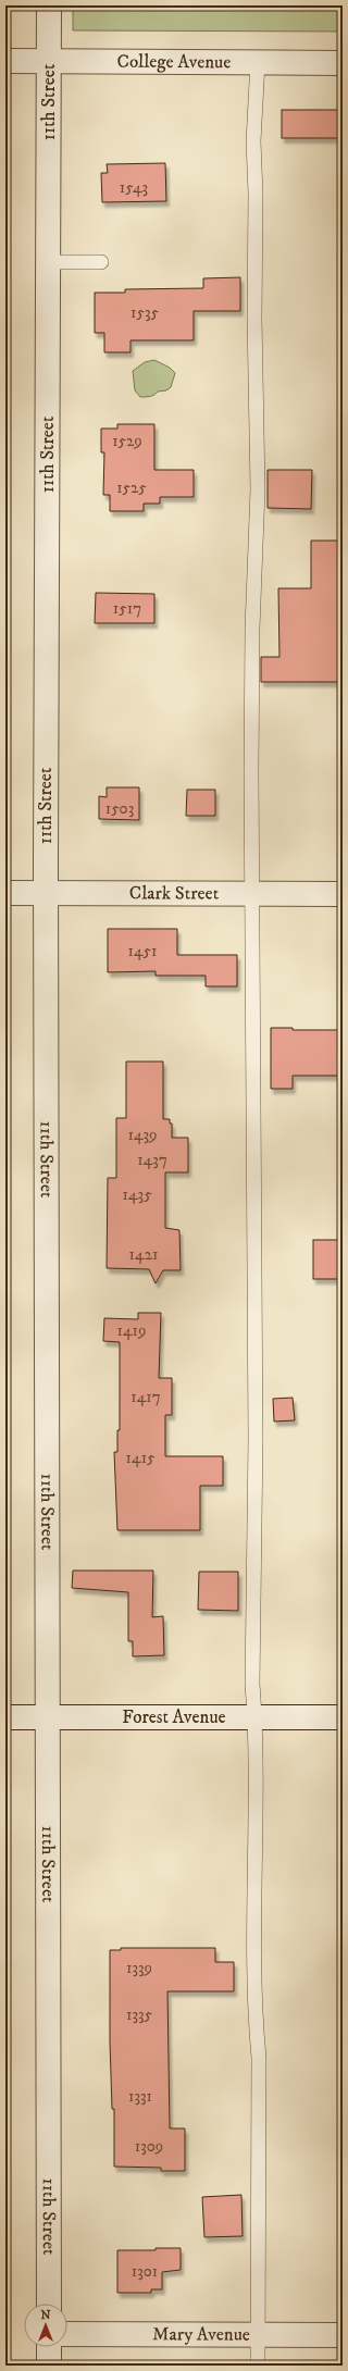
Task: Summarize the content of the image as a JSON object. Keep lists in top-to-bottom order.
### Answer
{
  "streets": {
    "street": [
      "College Avenue",
      "11th Street",
      "Clark Street",
      "Forest Avenue",
      "Mary Avenue"
    ]
  },
  "crossings": [
    ["College Avenue", "11th Street"],
    ["11th Street", "Clark Street"],
    ["11th Street", "Forest Avenue"]
  ],
  "house_numbers": [
    "1543",
    "1535",
    "1529",
    "1525",
    "1517",
    "1503",
    "1451",
    "1439",
    "1437",
    "1435",
    "1421",
    "1419",
    "1417",
    "1415",
    "1339",
    "1335",
    "1331",
    "1309",
    "1301"
  ],
  "north": "top"
}
